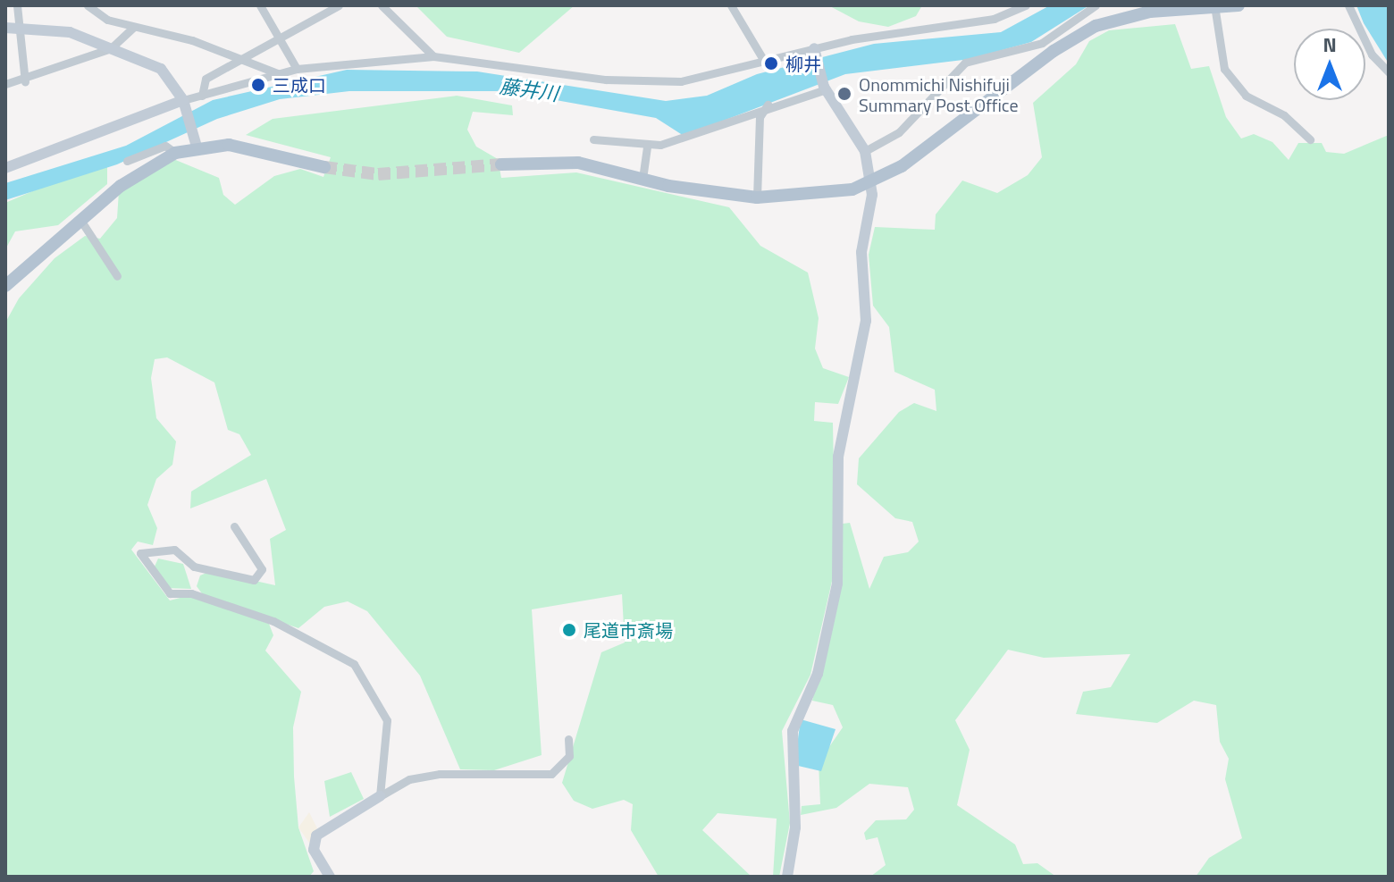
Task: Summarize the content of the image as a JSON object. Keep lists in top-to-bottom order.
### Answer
{
  "water": ["藤井川"],
  "places": [
    "柳井",
    "三成口",
    "Onommichi Nishifuji Summary Post Office",
    "尾道市斎場"
  ],
  "north": "top"
}
